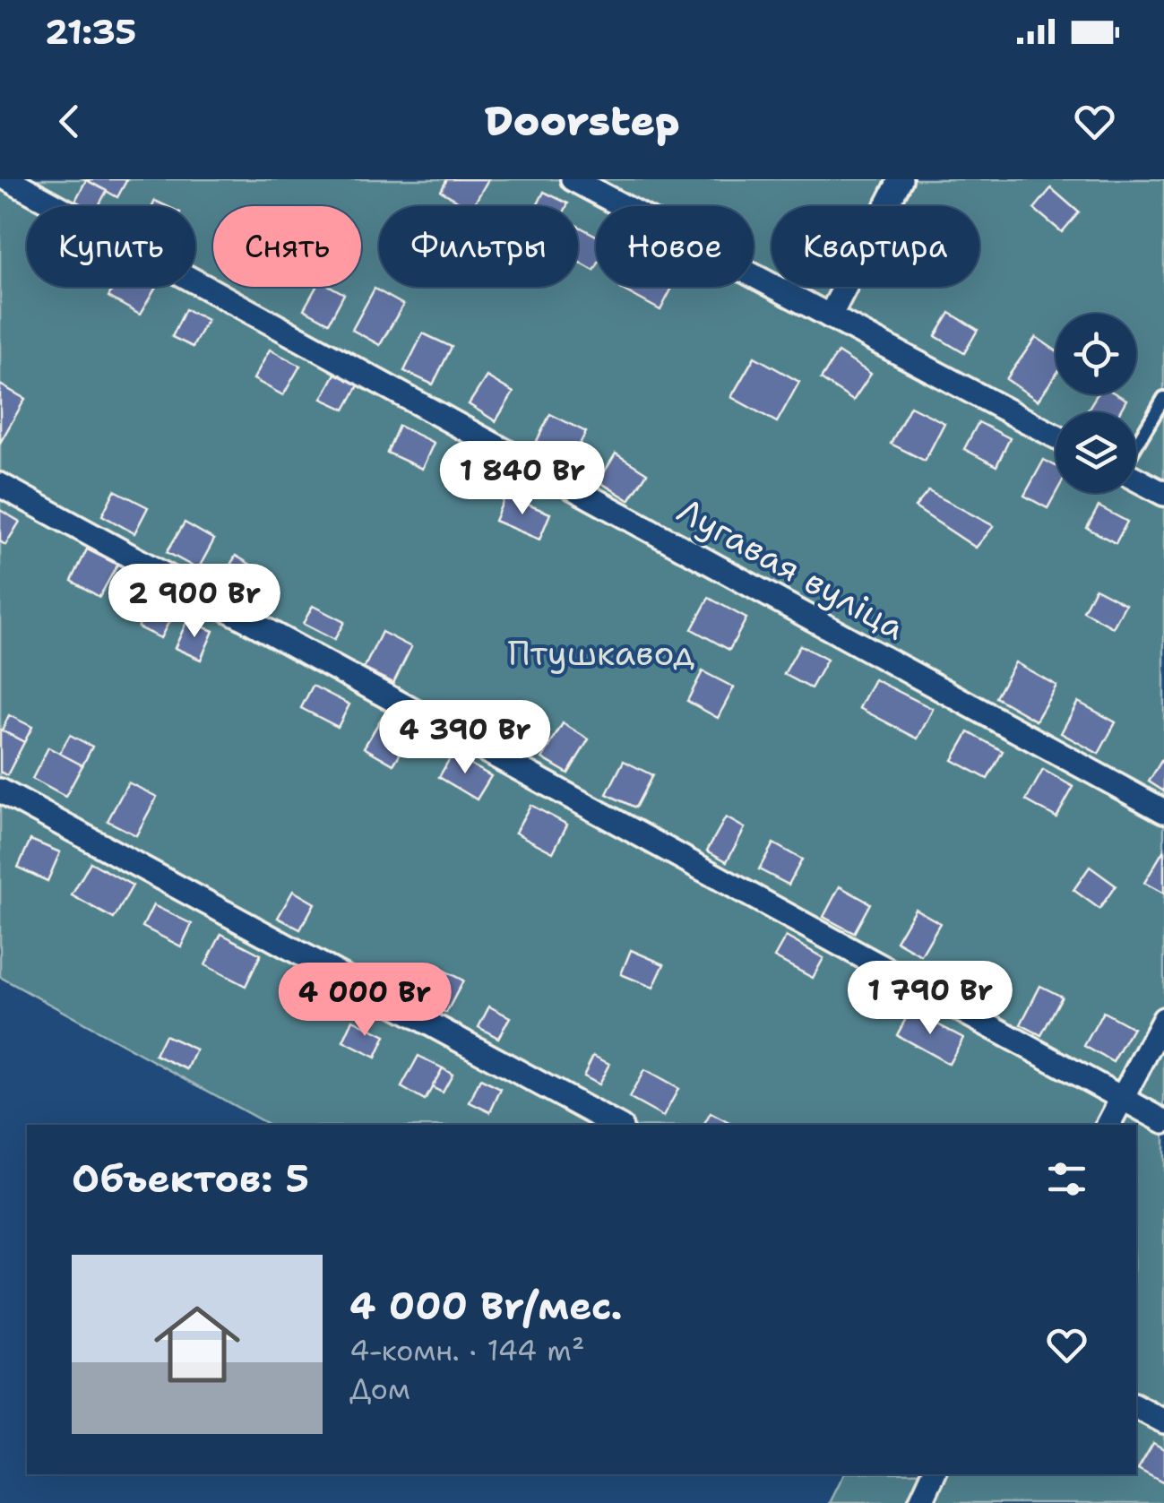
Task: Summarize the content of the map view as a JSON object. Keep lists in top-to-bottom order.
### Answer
{
  "streets": {
    "street": ["Лугавая вуліца"]
  },
  "parks": ["Птушкавод"],
  "page": {
    "status": "21:35",
    "header": "Doorstep",
    "chip": [
      "Купить",
      "Снять",
      "Фильтры",
      "Новое",
      "Квартира"
    ],
    "price": [
      "1 840 Br",
      "2 900 Br",
      "4 390 Br",
      "1 790 Br",
      "4 000 Br"
    ],
    "heading": "Объектов: 5",
    "list": [
      {
        "name": "4 000 Br/мес.",
        "note": "4-комн. · 144 m² · Дом"
      }
    ]
  }
}
